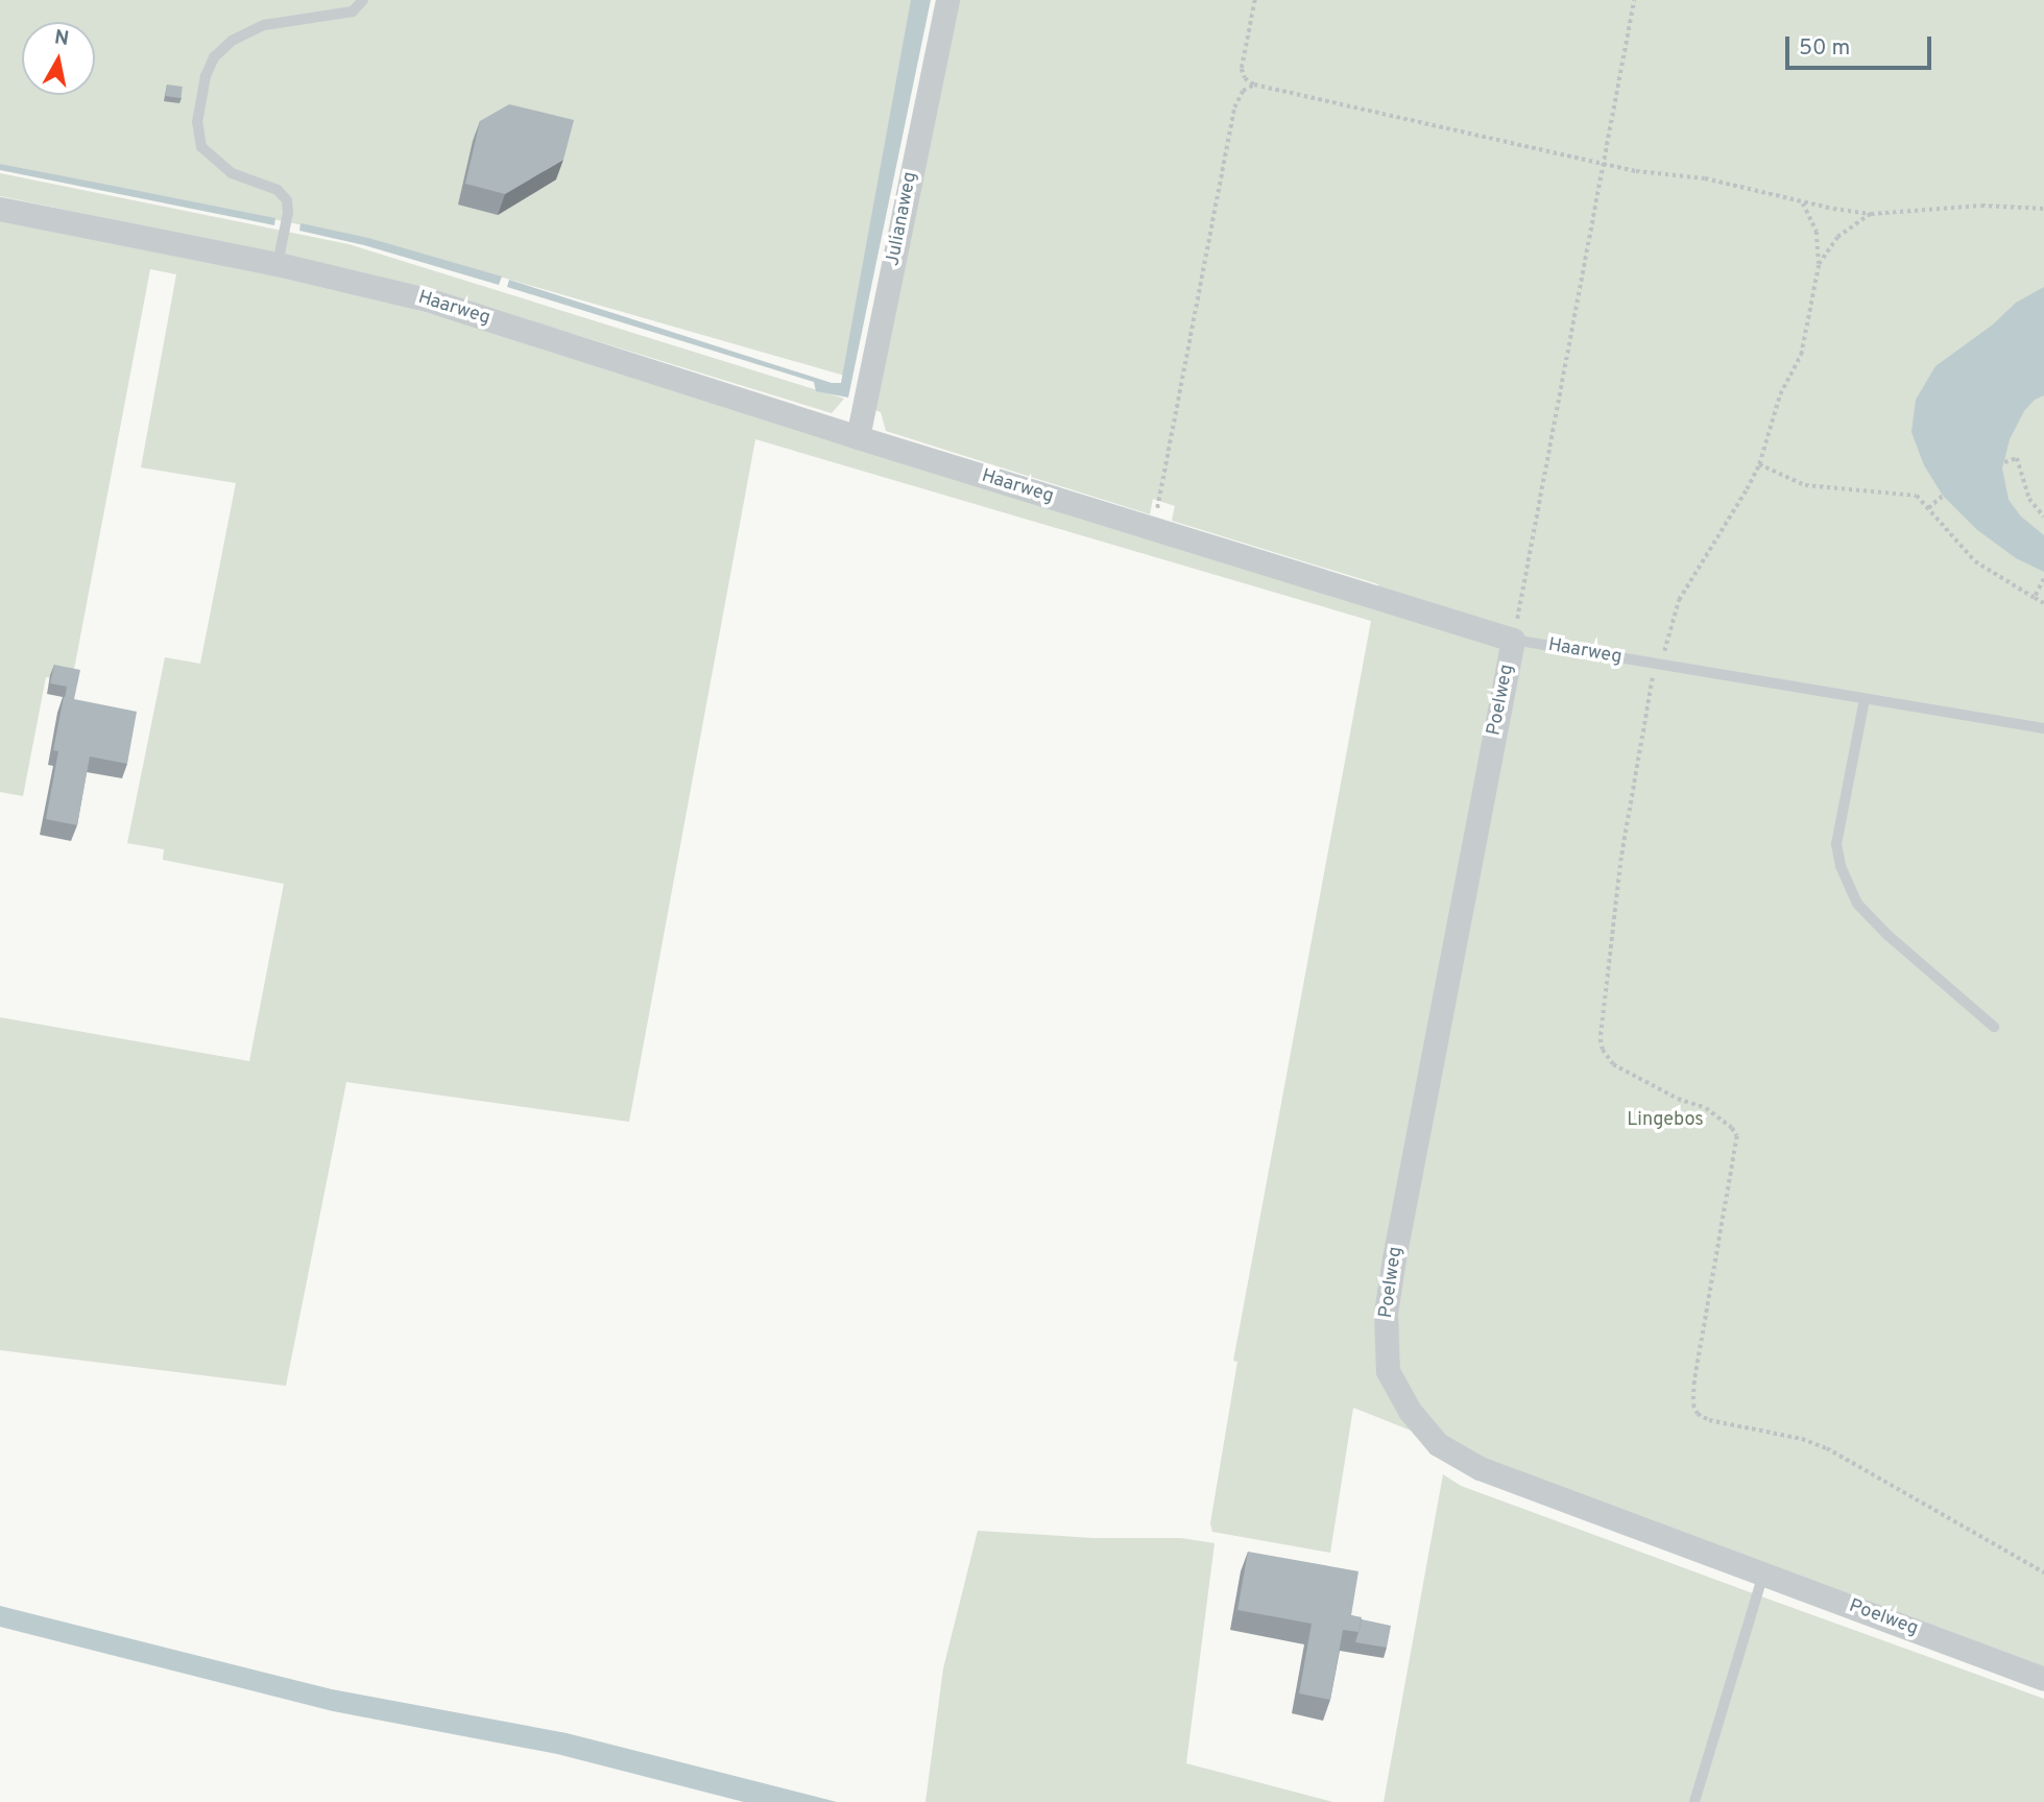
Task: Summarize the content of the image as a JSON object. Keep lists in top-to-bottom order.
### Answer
{
  "streets": {
    "street": ["Julianaweg", "Haarweg", "Poelweg"]
  },
  "crossings": [
    ["Julianaweg", "Haarweg"],
    ["Haarweg", "Poelweg"]
  ],
  "parks": ["Lingebos"],
  "scale_bar": "50 m",
  "north": "top"
}
